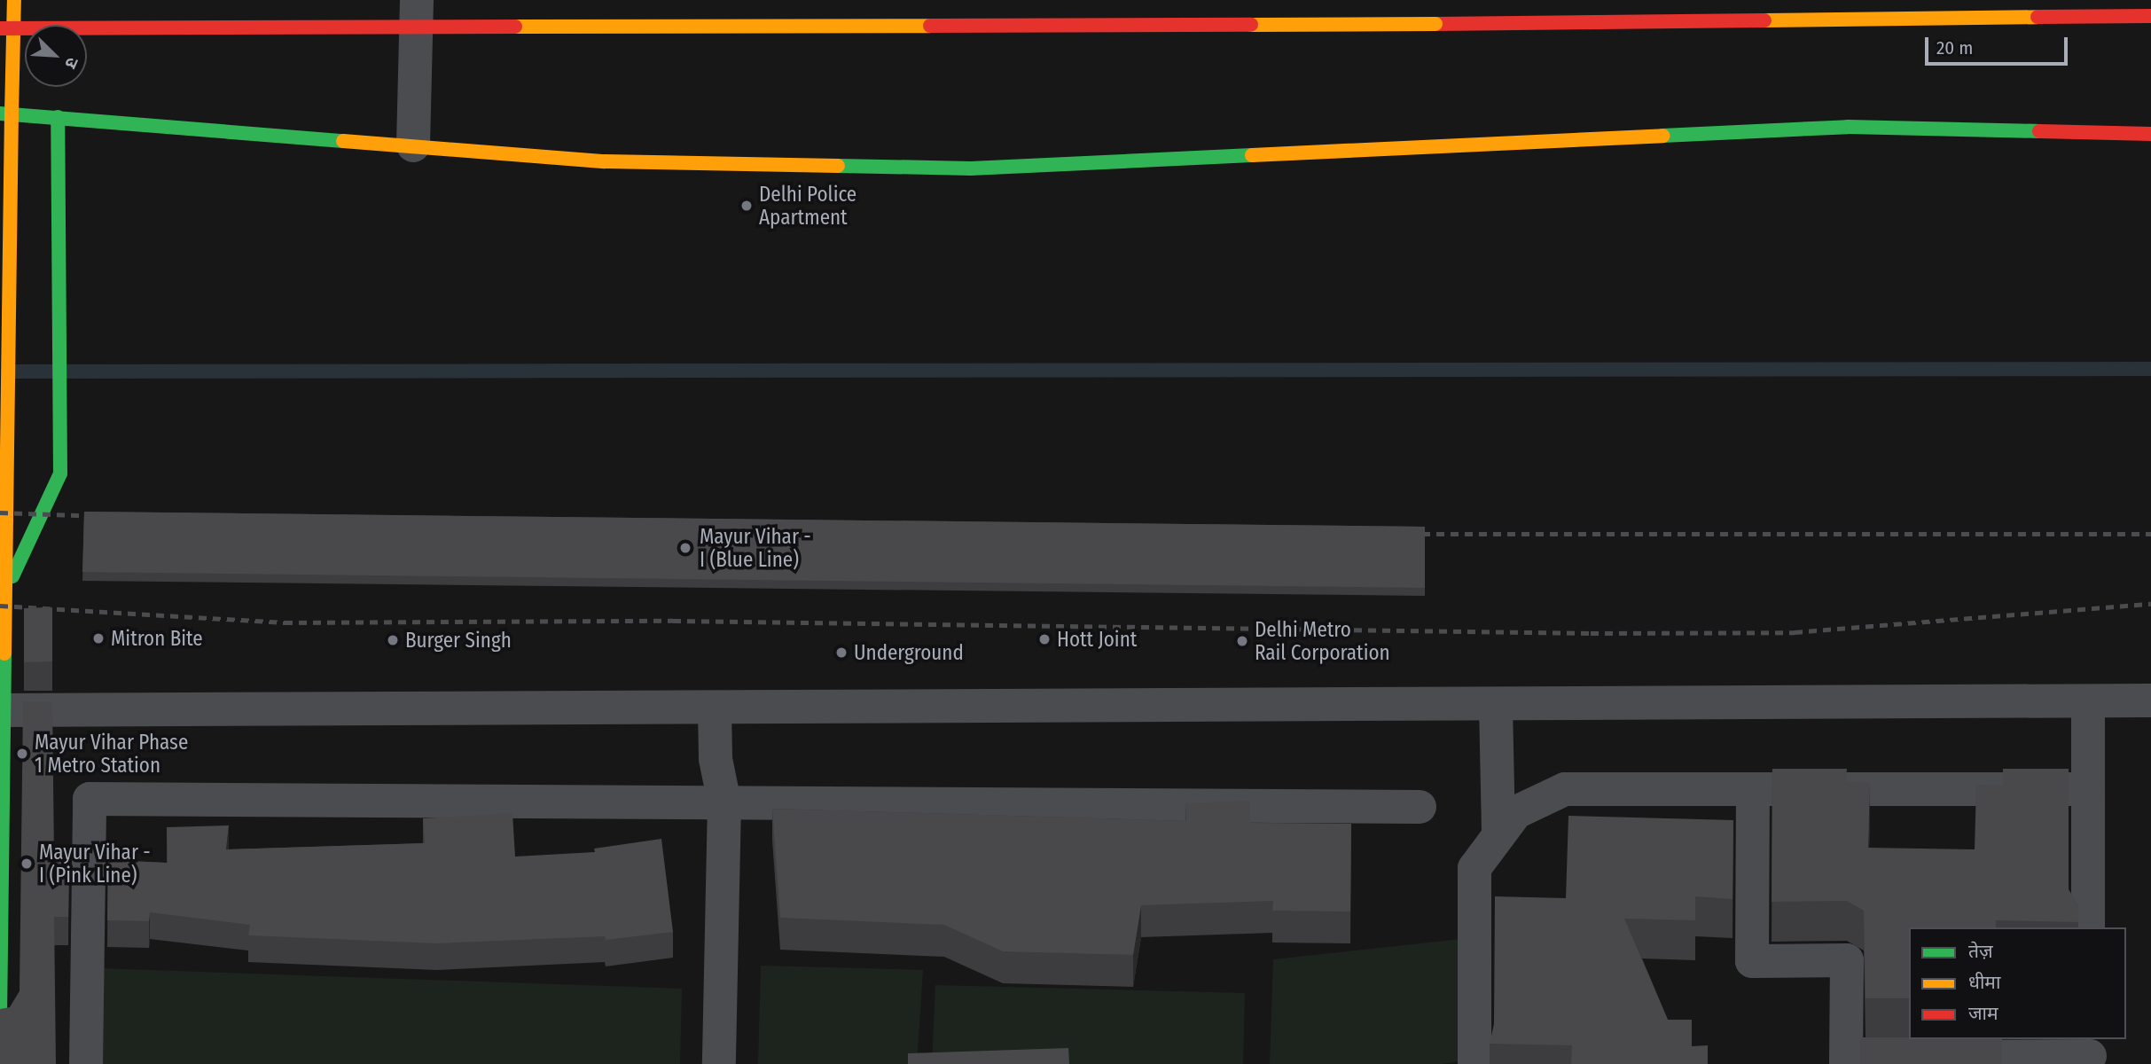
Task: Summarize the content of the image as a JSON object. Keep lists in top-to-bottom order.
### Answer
{
  "places": [
    "Delhi Police Apartment",
    "Mayur Vihar - I (Blue Line)",
    "Mitron Bite",
    "Hott Joint",
    "Burger Singh",
    "Delhi Metro Rail Corporation",
    "Underground",
    "Mayur Vihar Phase 1 Metro Station",
    "Mayur Vihar - I (Pink Line)"
  ],
  "legend": ["तेज़", "धीमा", "जाम"],
  "scale_bar": "20 m",
  "north": "bottom right"
}
